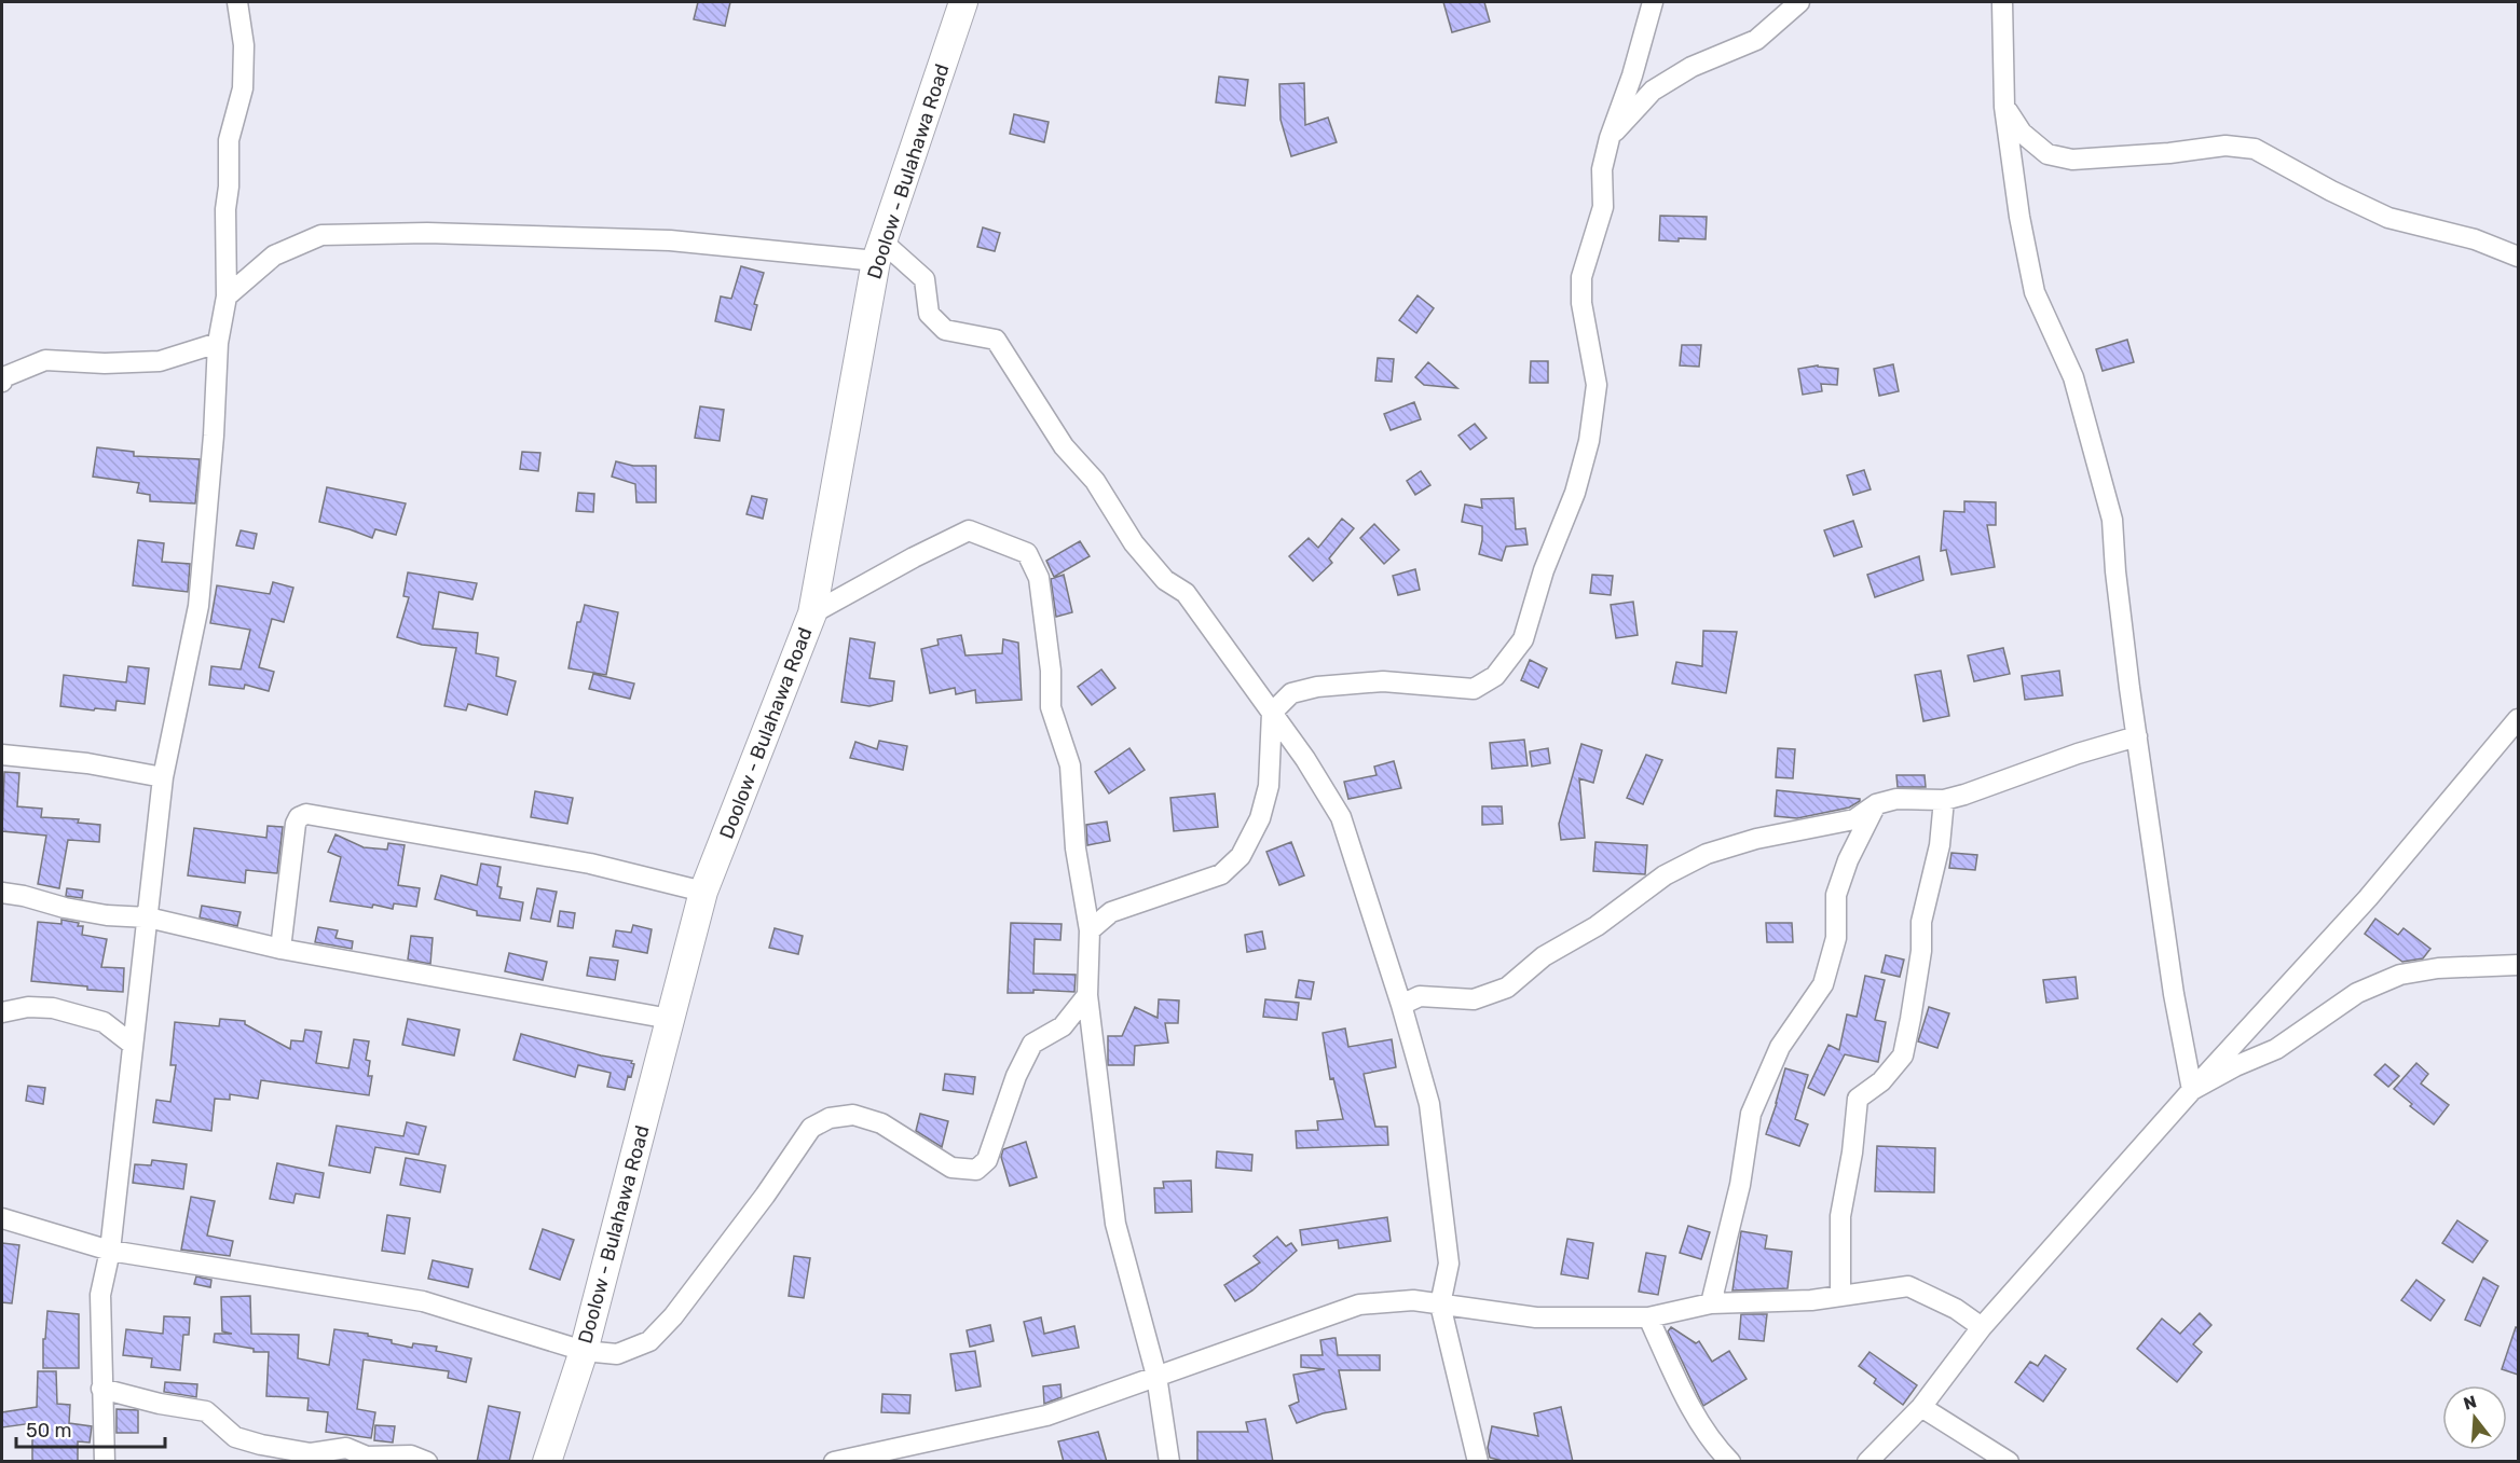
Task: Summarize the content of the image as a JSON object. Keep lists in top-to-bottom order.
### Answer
{
  "streets": {
    "main road": ["Doolow - Bulahawa Road"]
  },
  "scale_bar": "50 m",
  "north": "top"
}
